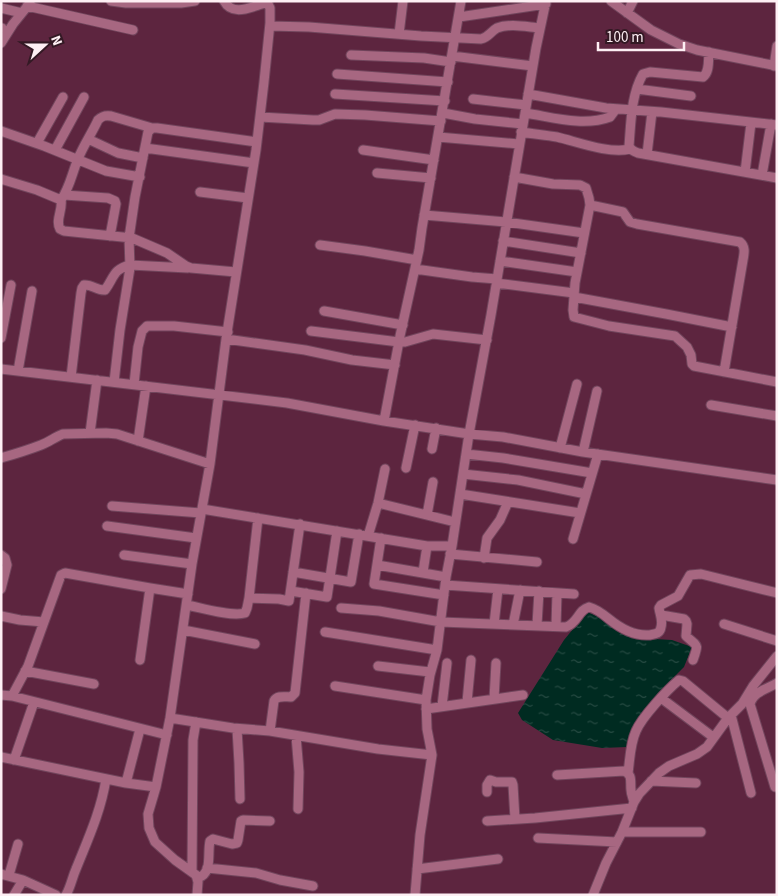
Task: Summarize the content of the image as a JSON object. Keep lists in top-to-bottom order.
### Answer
{
  "scale_bar": "100 m",
  "north": "right"
}
